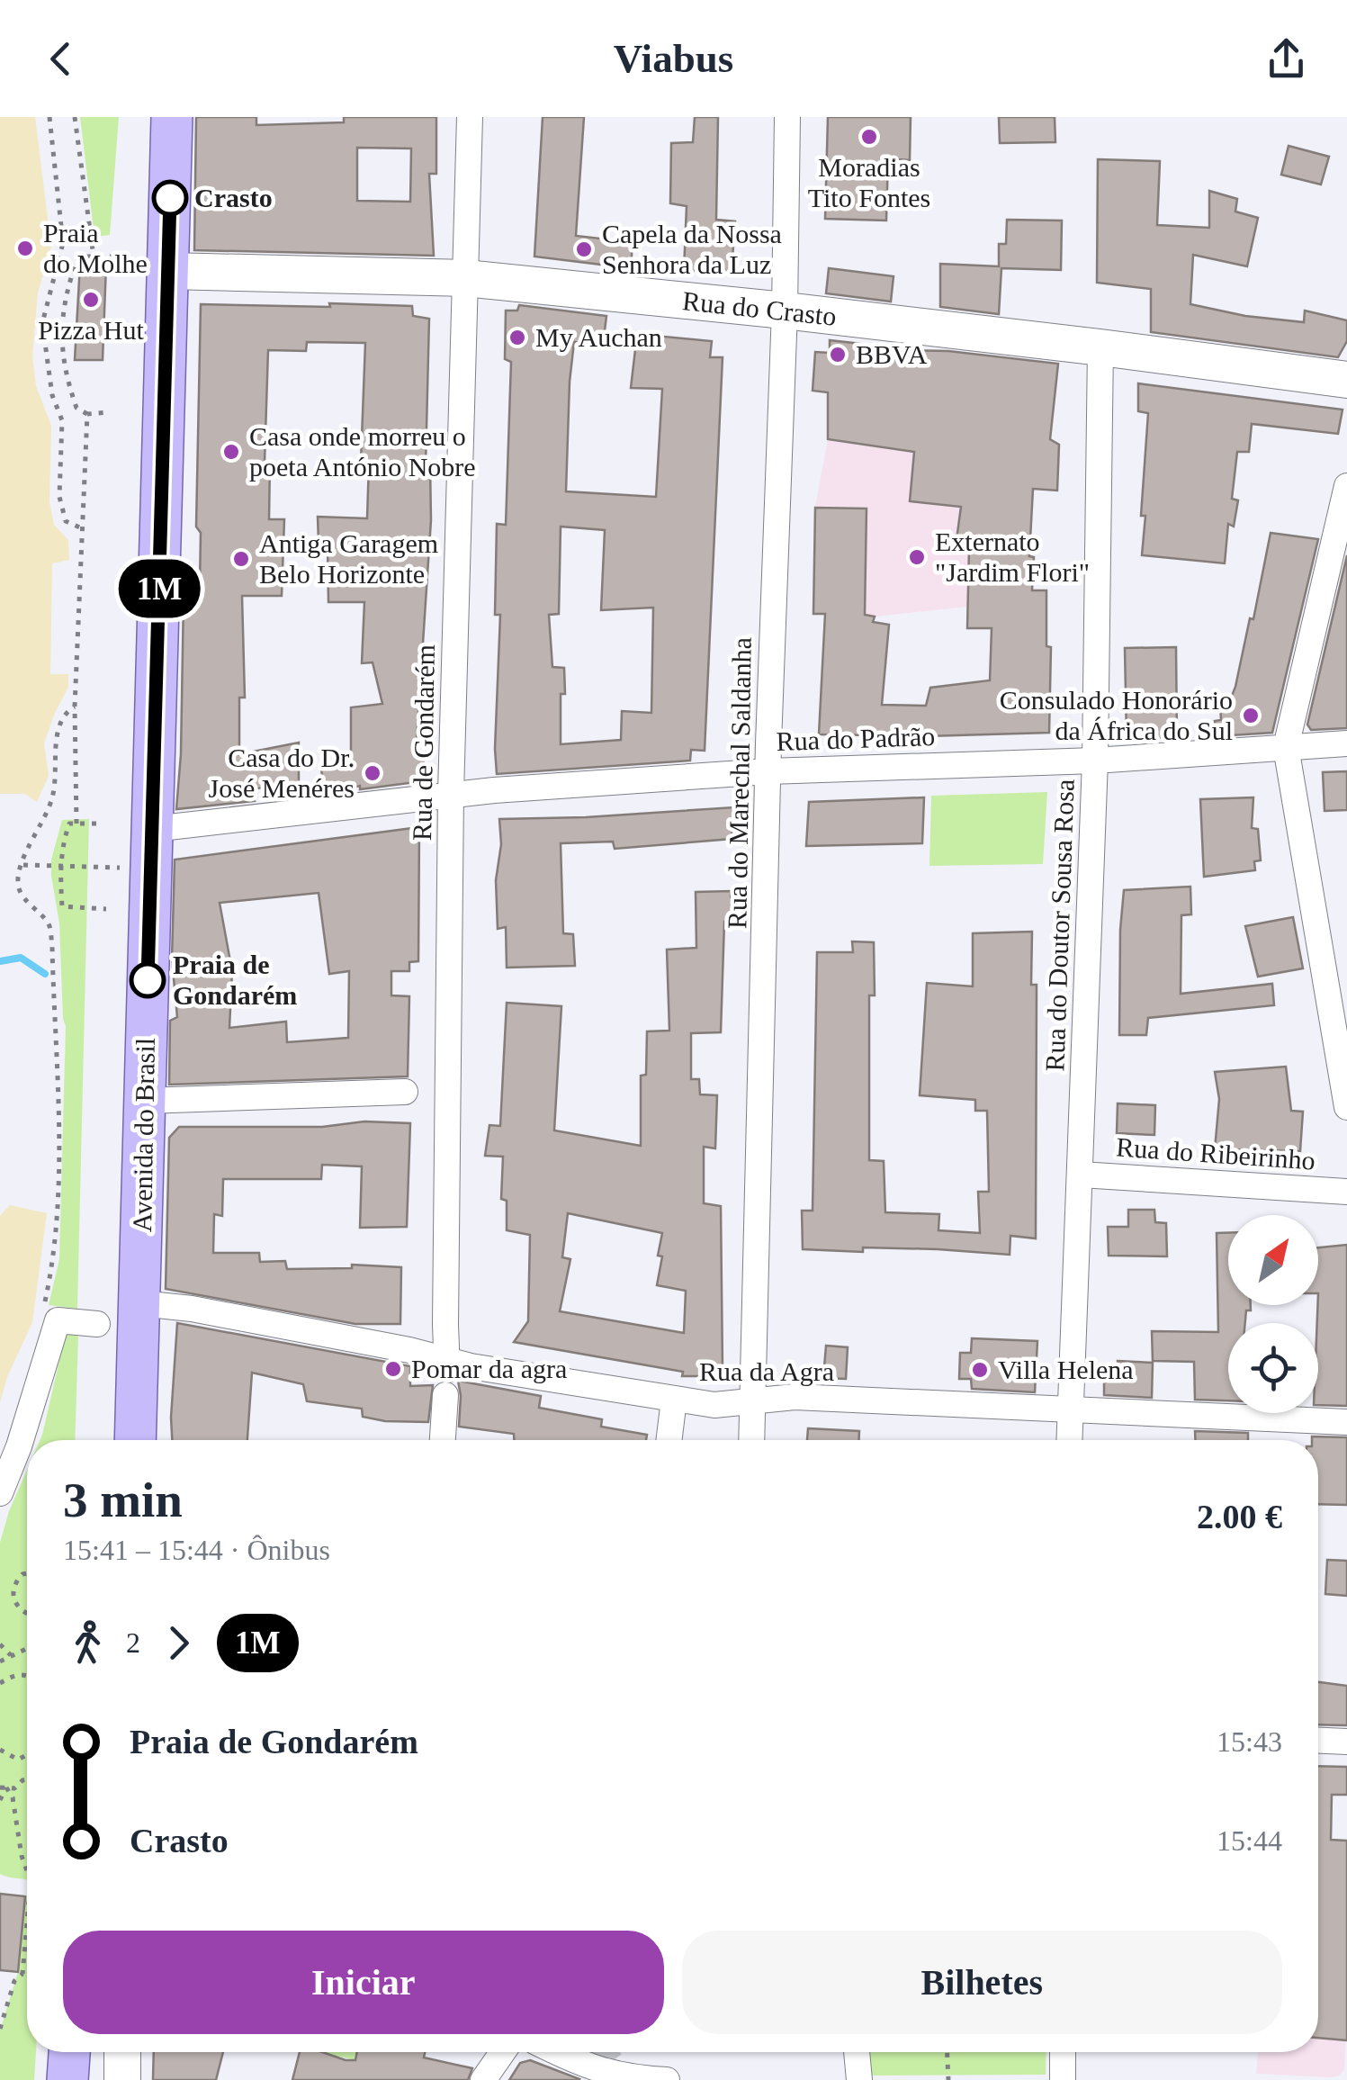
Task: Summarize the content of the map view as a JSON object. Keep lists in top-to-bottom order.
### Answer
{
  "streets": {
    "main road": ["Avenida do Brasil"],
    "street": [
      "Rua do Crasto",
      "Rua do Padrão",
      "Rua de Gondarém",
      "Rua do Marechal Saldanha",
      "Rua do Doutor Sousa Rosa",
      "Rua do Ribeirinho",
      "Rua da Agra"
    ]
  },
  "crossings": [
    ["Rua do Crasto", "Rua de Gondarém"],
    ["Rua do Crasto", "Rua do Marechal Saldanha"],
    ["Rua do Crasto", "Rua do Doutor Sousa Rosa"],
    ["Rua do Crasto", "Avenida do Brasil"],
    ["Rua do Padrão", "Rua de Gondarém"],
    ["Rua do Padrão", "Rua do Marechal Saldanha"],
    ["Rua do Padrão", "Rua do Doutor Sousa Rosa"],
    ["Rua do Padrão", "Avenida do Brasil"],
    ["Rua de Gondarém", "Rua da Agra"],
    ["Rua do Marechal Saldanha", "Rua da Agra"],
    ["Rua do Doutor Sousa Rosa", "Rua do Ribeirinho"],
    ["Rua do Doutor Sousa Rosa", "Rua da Agra"],
    ["Avenida do Brasil", "Rua da Agra"]
  ],
  "places": [
    "Moradias Tito Fontes",
    "Crasto",
    "Praia do Molhe",
    "Capela da Nossa Senhora da Luz",
    "Pizza Hut",
    "My Auchan",
    "BBVA",
    "Casa onde morreu o poeta António Nobre",
    "Externato \"Jardim Flori\"",
    "Antiga Garagem Belo Horizonte",
    "Consulado Honorário da África do Sul",
    "Casa do Dr. José Menéres",
    "Praia de Gondarém",
    "Pomar da agra",
    "Villa Helena"
  ],
  "lines": ["bus line 1M"],
  "north": "top right",
  "page": {
    "header": "Viabus",
    "on_map": "1M",
    "heading": ["3 min", "15:41 – 15:44 · Ônibus", "2.00 €"],
    "legs": ["2", "1M"],
    "list": [
      {
        "name": "Praia de Gondarém",
        "value": "15:43"
      },
      {
        "name": "Crasto",
        "value": "15:44"
      }
    ],
    "buttons": ["Iniciar", "Bilhetes"]
  }
}
